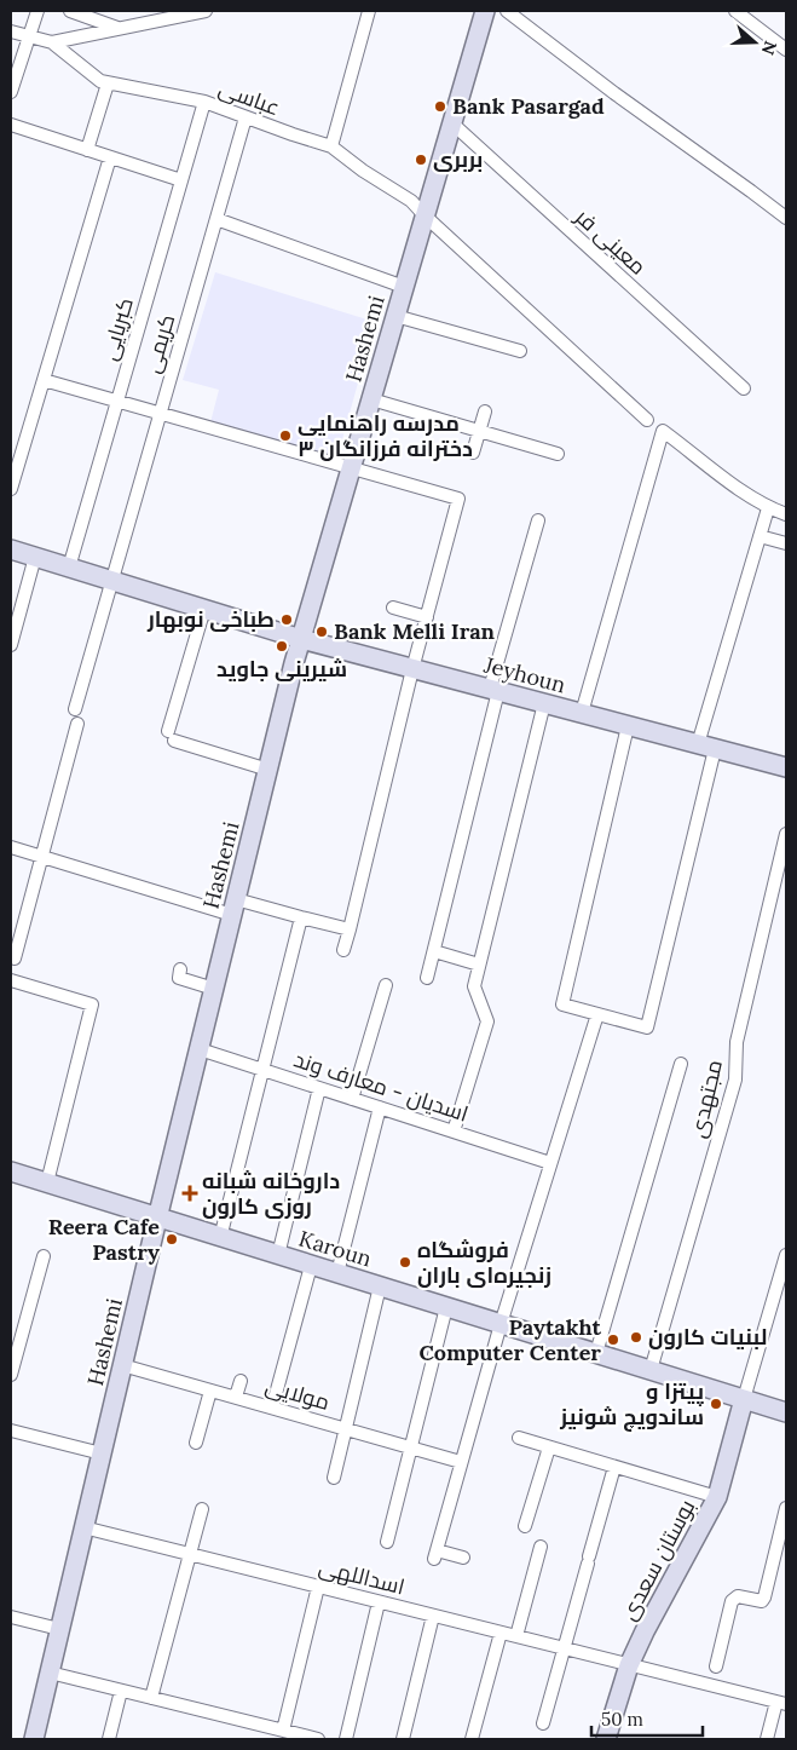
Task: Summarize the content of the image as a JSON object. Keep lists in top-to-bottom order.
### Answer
{
  "streets": {
    "main road": [
      "Hashemi",
      "Jeyhoun",
      "Karoun",
      "بوستان سعدی"
    ],
    "street": [
      "عباسی",
      "معینی فر",
      "کبریایی",
      "کریمی",
      "اسدیان - معارف وند",
      "مجتهدی",
      "مولایی",
      "اسداللهی"
    ]
  },
  "crossings": [
    ["عباسی", "کبریایی"],
    ["عباسی", "Hashemi"],
    ["عباسی", "کریمی"],
    ["معینی فر", "Hashemi"],
    ["کبریایی", "Jeyhoun"],
    ["Hashemi", "Jeyhoun"],
    ["Hashemi", "اسدیان - معارف وند"],
    ["Hashemi", "Karoun"],
    ["Hashemi", "مولایی"],
    ["Hashemi", "اسداللهی"],
    ["کریمی", "Jeyhoun"],
    ["مجتهدی", "Karoun"],
    ["Karoun", "بوستان سعدی"],
    ["بوستان سعدی", "اسداللهی"]
  ],
  "places": {
    "other": [
      "Bank Pasargad",
      "بربری",
      "مدرسه راهنمایی دخترانه فرزانگان ۳",
      "طباخی نوبهار",
      "Bank Melli Iran",
      "شیرینی جاوید",
      "Reera Cafe Pastry",
      "فروشگاه زنجیره‌ای باران",
      "لبنیات کارون",
      "Paytakht Computer Center",
      "پیتزا و ساندویچ شونیز"
    ],
    "health": ["داروخانه شبانه روزی کارون"]
  },
  "scale_bar": "50 m",
  "north": "right"
}
